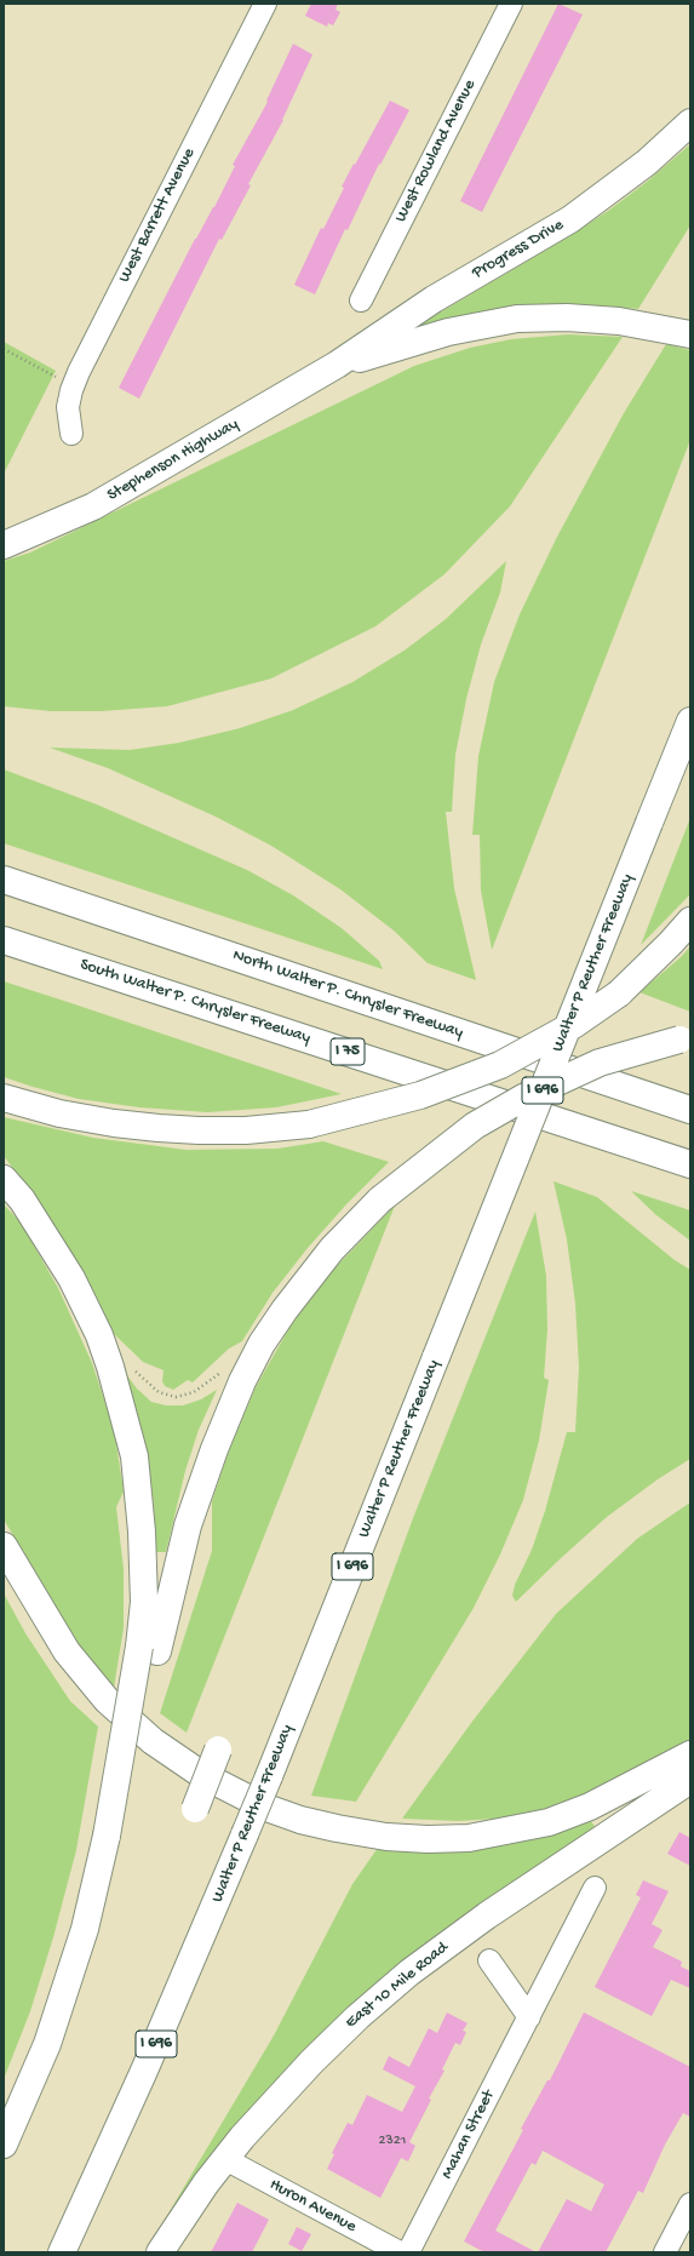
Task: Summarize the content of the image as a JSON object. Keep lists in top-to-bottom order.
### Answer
{
  "streets": {
    "main road": [
      "Progress Drive",
      "Stephenson Highway",
      "Walter P Reuther Freeway",
      "North Walter P. Chrysler Freeway",
      "South Walter P. Chrysler Freeway",
      "I 75",
      "I 696",
      "East 10 Mile Road"
    ],
    "street": [
      "West Rowland Avenue",
      "West Barrett Avenue",
      "Mahan Street",
      "Huron Avenue"
    ]
  },
  "crossings": [
    ["Progress Drive", "Stephenson Highway"],
    ["East 10 Mile Road", "Huron Avenue"]
  ],
  "house_numbers": ["2321"]
}
